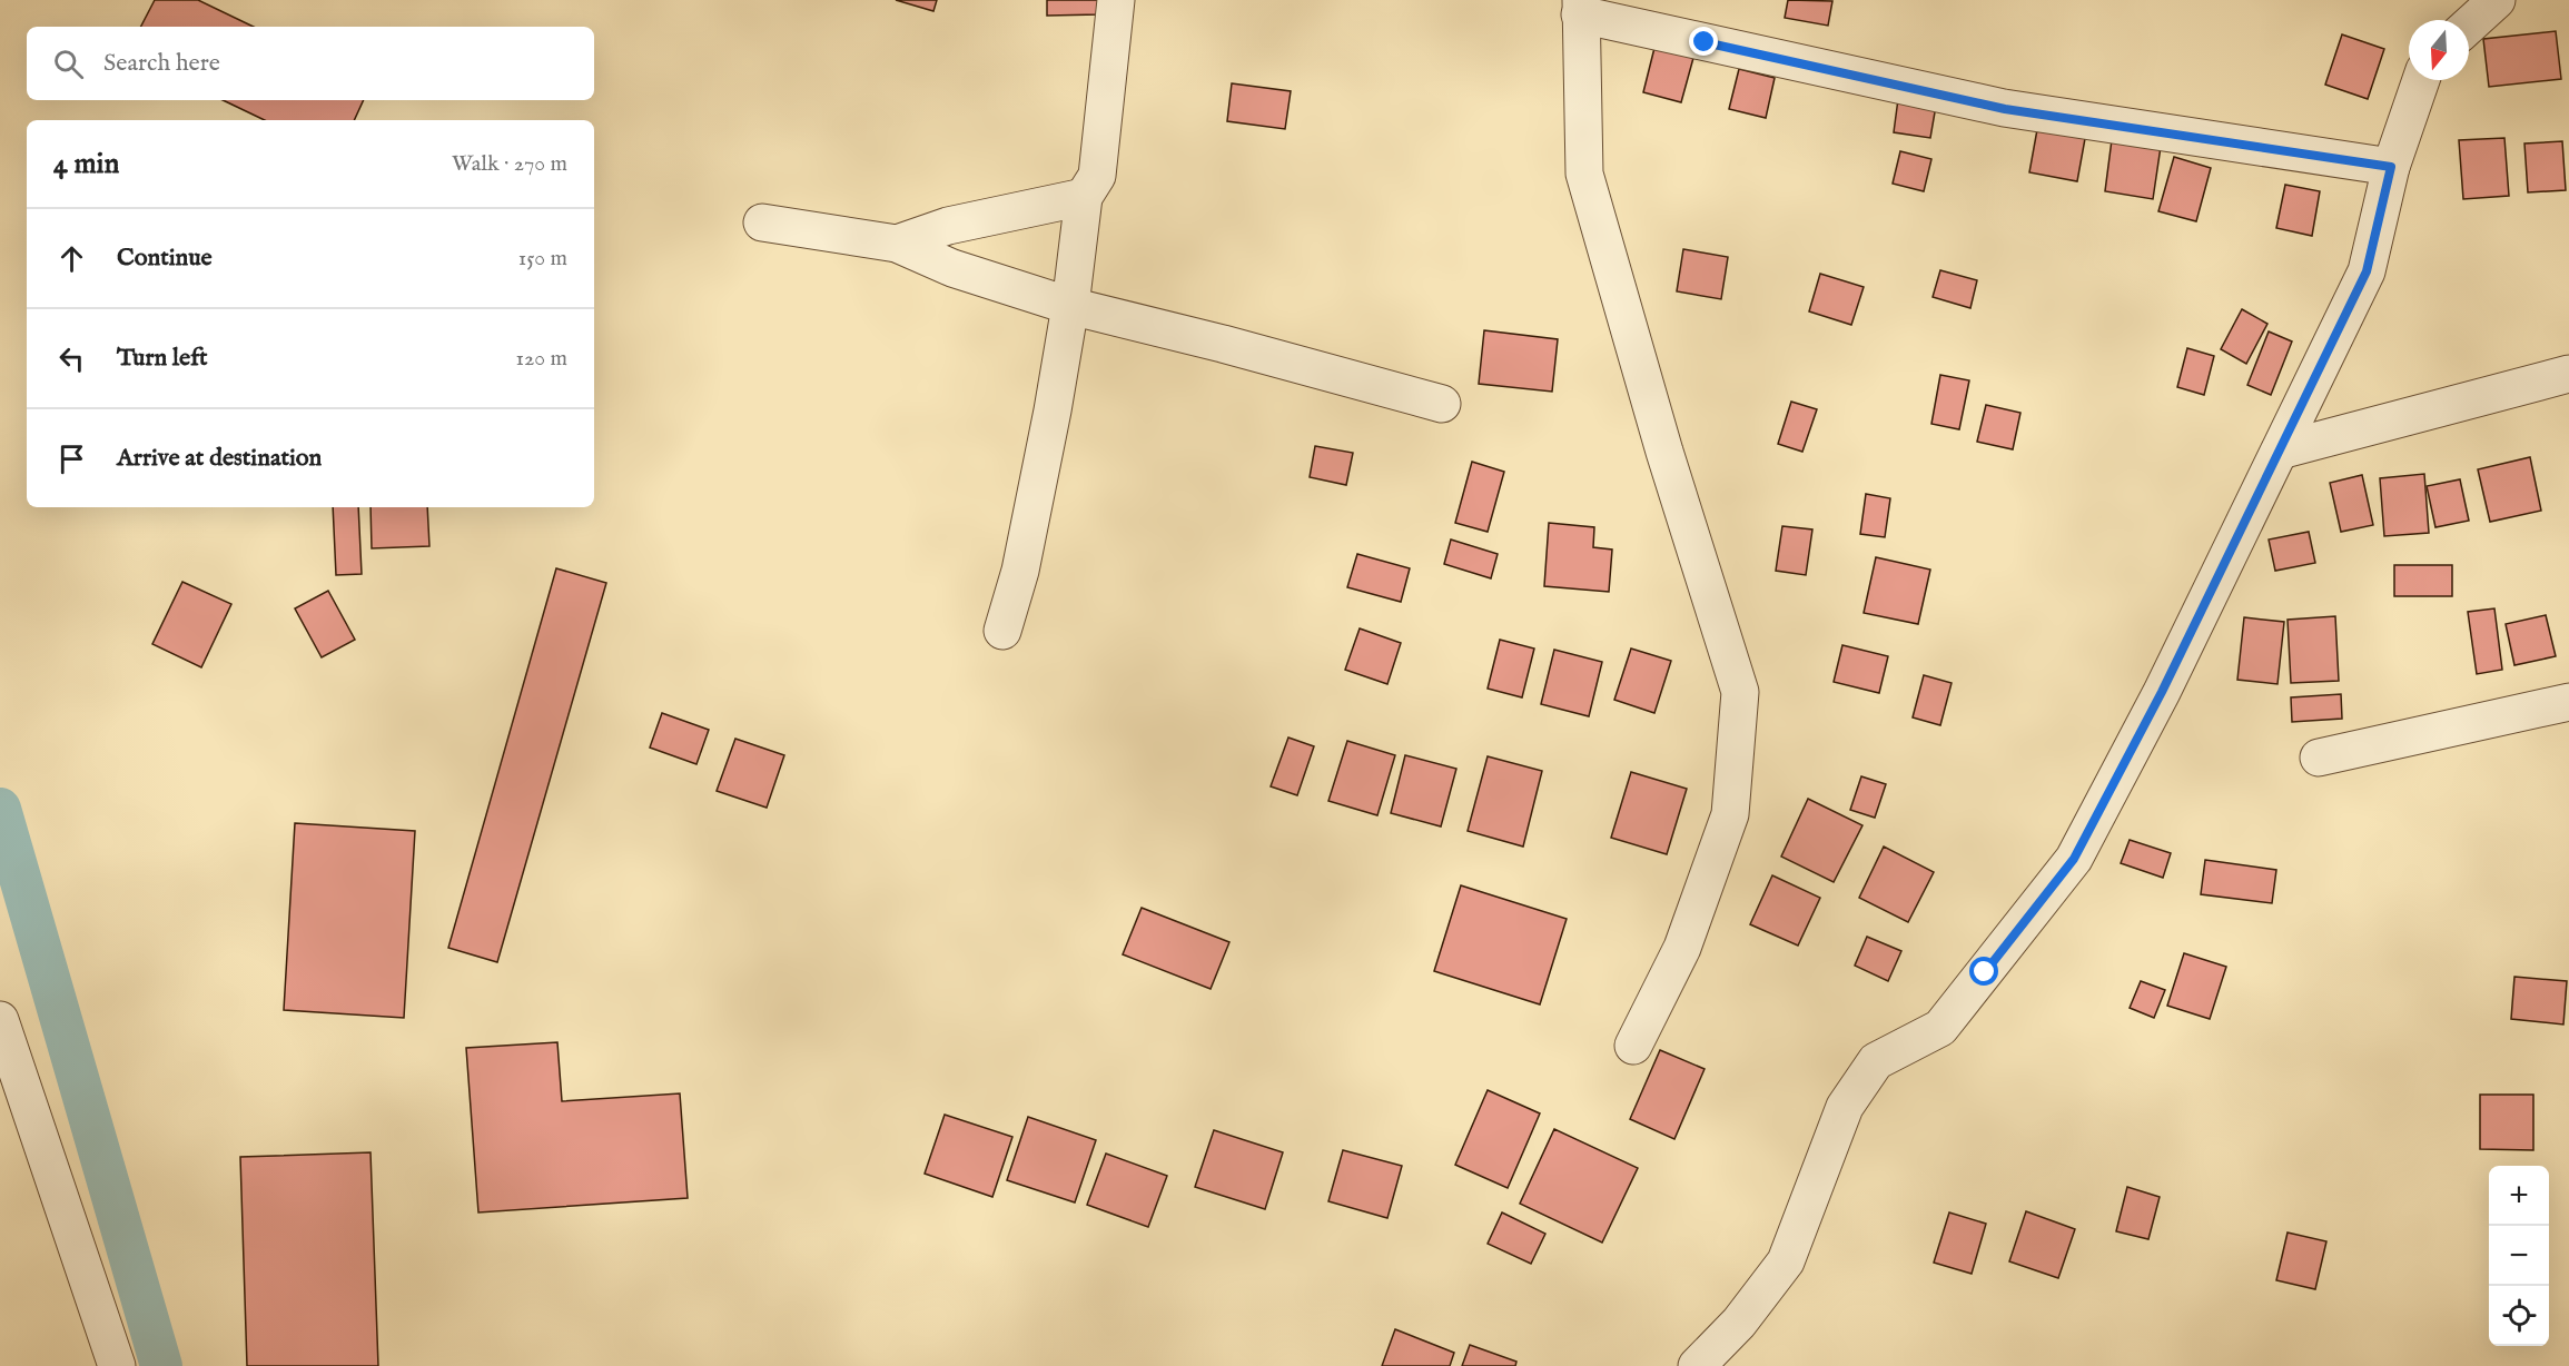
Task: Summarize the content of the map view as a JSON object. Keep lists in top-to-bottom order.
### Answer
{
  "north": "bottom",
  "page": {
    "search": "Search here",
    "heading": ["4 min", "Walk · 270 m"],
    "list": [
      ["Continue", "150 m"],
      ["Turn left", "120 m"],
      "Arrive at destination"
    ],
    "map_buttons": ["+", "−"]
  }
}
